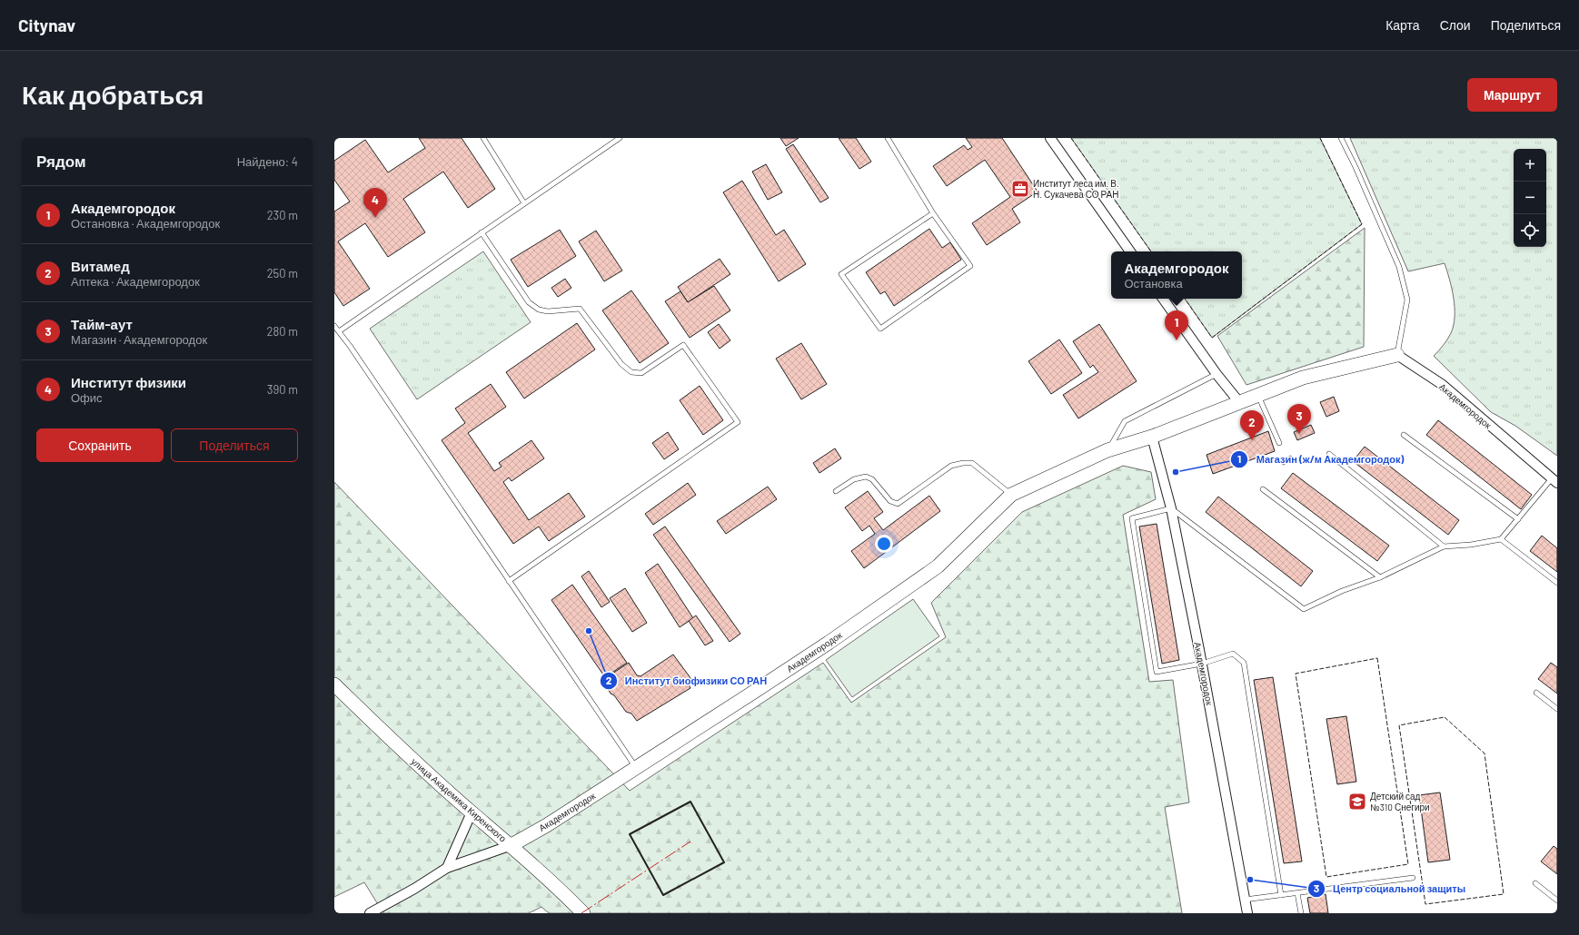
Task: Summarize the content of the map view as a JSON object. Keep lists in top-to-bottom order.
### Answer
{
  "streets": {
    "street": ["Академгородок", "улица Академика Киренского"]
  },
  "crossings": [
    ["Академгородок", "улица Академика Киренского"]
  ],
  "places": {
    "office": ["Институт леса им. В. Н. Сукачева СО РАН"],
    "other": ["Магазин (ж/м Академгородок)", "Институт биофизики СО РАН", "Центр социальной защиты"],
    "school or university": ["Детский сад №310 Снегири"]
  },
  "page": {
    "header": "Citynav",
    "nav": ["Карта", "Слои", "Поделиться"],
    "buttons": [
      "Маршрут",
      ["Сохранить", "Поделиться"]
    ],
    "title": "Как добраться",
    "heading": ["Рядом", "Найдено: 4"],
    "map_buttons": ["+", "−"],
    "list": [
      {
        "mark": "1",
        "name": "Академгородок",
        "note": "Остановка · Академгородок",
        "value": "230 m"
      },
      {
        "mark": "2",
        "name": "Витамед",
        "note": "Аптека · Академгородок",
        "value": "250 m"
      },
      {
        "mark": "3",
        "name": "Тайм-аут",
        "note": "Магазин · Академгородок",
        "value": "280 m"
      },
      {
        "mark": "4",
        "name": "Институт физики",
        "note": "Офис",
        "value": "390 m"
      }
    ],
    "pins": [
      "4",
      "1",
      "3",
      "2"
    ],
    "popup": ["Академгородок", "Остановка"]
  }
}
